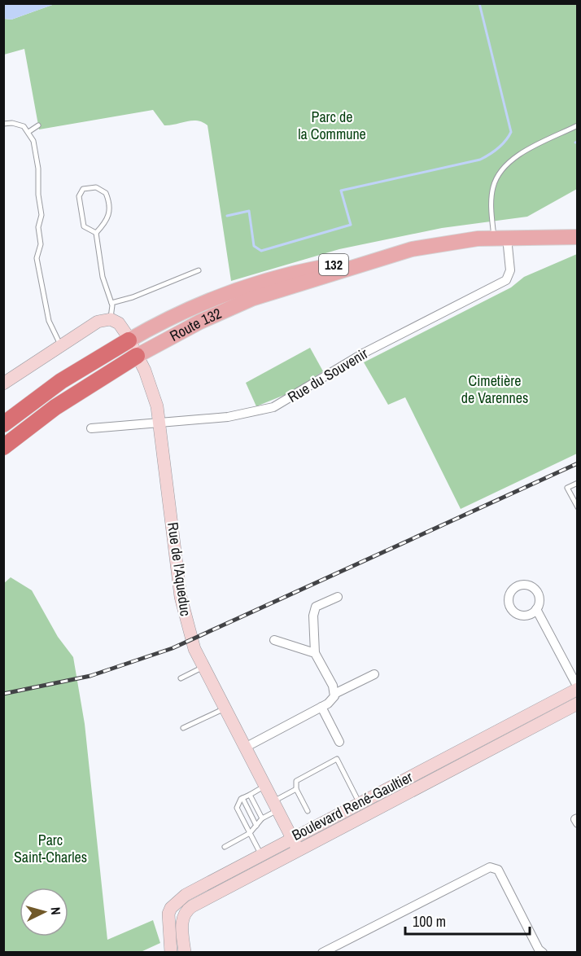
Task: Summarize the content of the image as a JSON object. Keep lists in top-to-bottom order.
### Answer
{
  "streets": {
    "highway": ["132", "Route 132"],
    "street": ["Rue du Souvenir", "Rue de l'Aqueduc", "Boulevard René-Gaultier"]
  },
  "crossings": [
    ["Route 132", "Rue du Souvenir"],
    ["Route 132", "Rue de l'Aqueduc"],
    ["Rue du Souvenir", "Rue de l'Aqueduc"],
    ["Rue de l'Aqueduc", "Boulevard René-Gaultier"]
  ],
  "parks": ["Parc de la Commune", "Cimetière de Varennes", "Parc Saint-Charles"],
  "scale_bar": "100 m",
  "north": "right"
}
